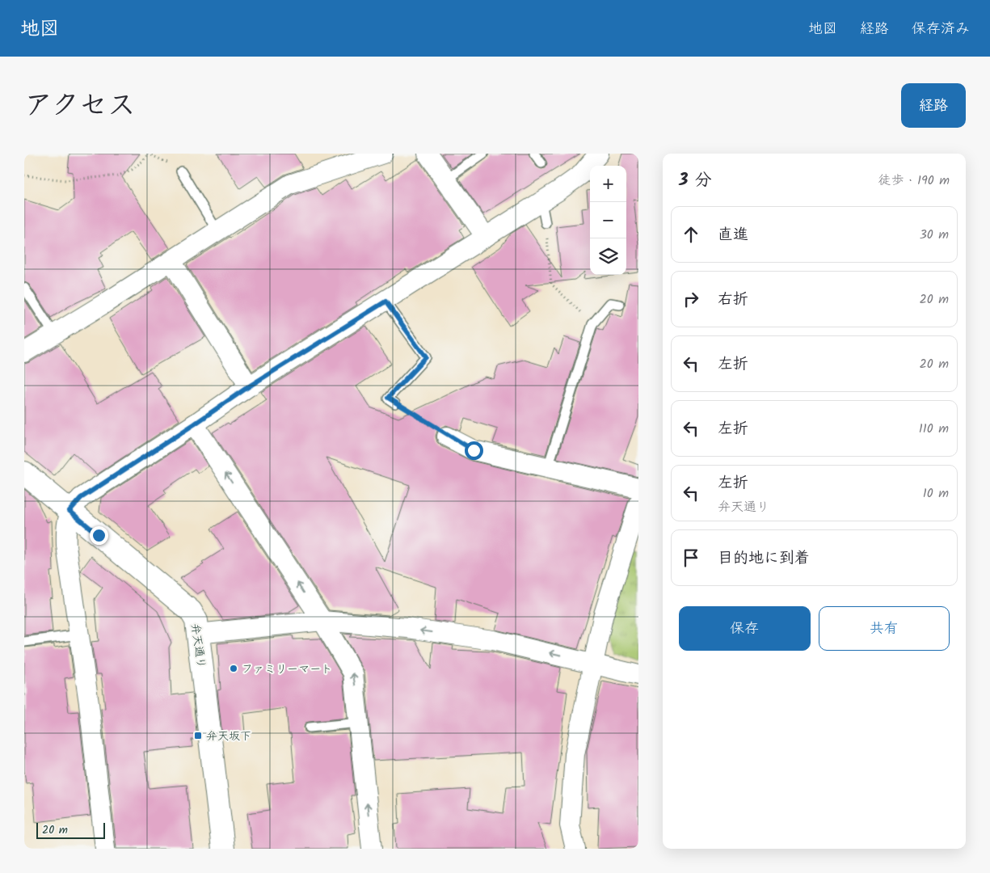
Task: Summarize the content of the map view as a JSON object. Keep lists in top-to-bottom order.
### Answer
{
  "streets": {
    "street": ["弁天通り"]
  },
  "places": {
    "other": ["ファミリーマート"],
    "transit": ["弁天坂下"]
  },
  "scale_bar": "20 m",
  "page": {
    "header": "地図",
    "nav": ["地図", "経路", "保存済み"],
    "title": "アクセス",
    "buttons": [
      "経路",
      ["保存", "共有"]
    ],
    "heading": ["3 分", "徒歩 · 190 m"],
    "map_buttons": ["+", "−"],
    "list": [
      ["直進", "30 m"],
      ["右折", "20 m"],
      ["左折", "20 m"],
      ["左折", "110 m"],
      ["左折", "弁天通り", "10 m"],
      "目的地に到着"
    ],
    "scale": "20 m"
  }
}
